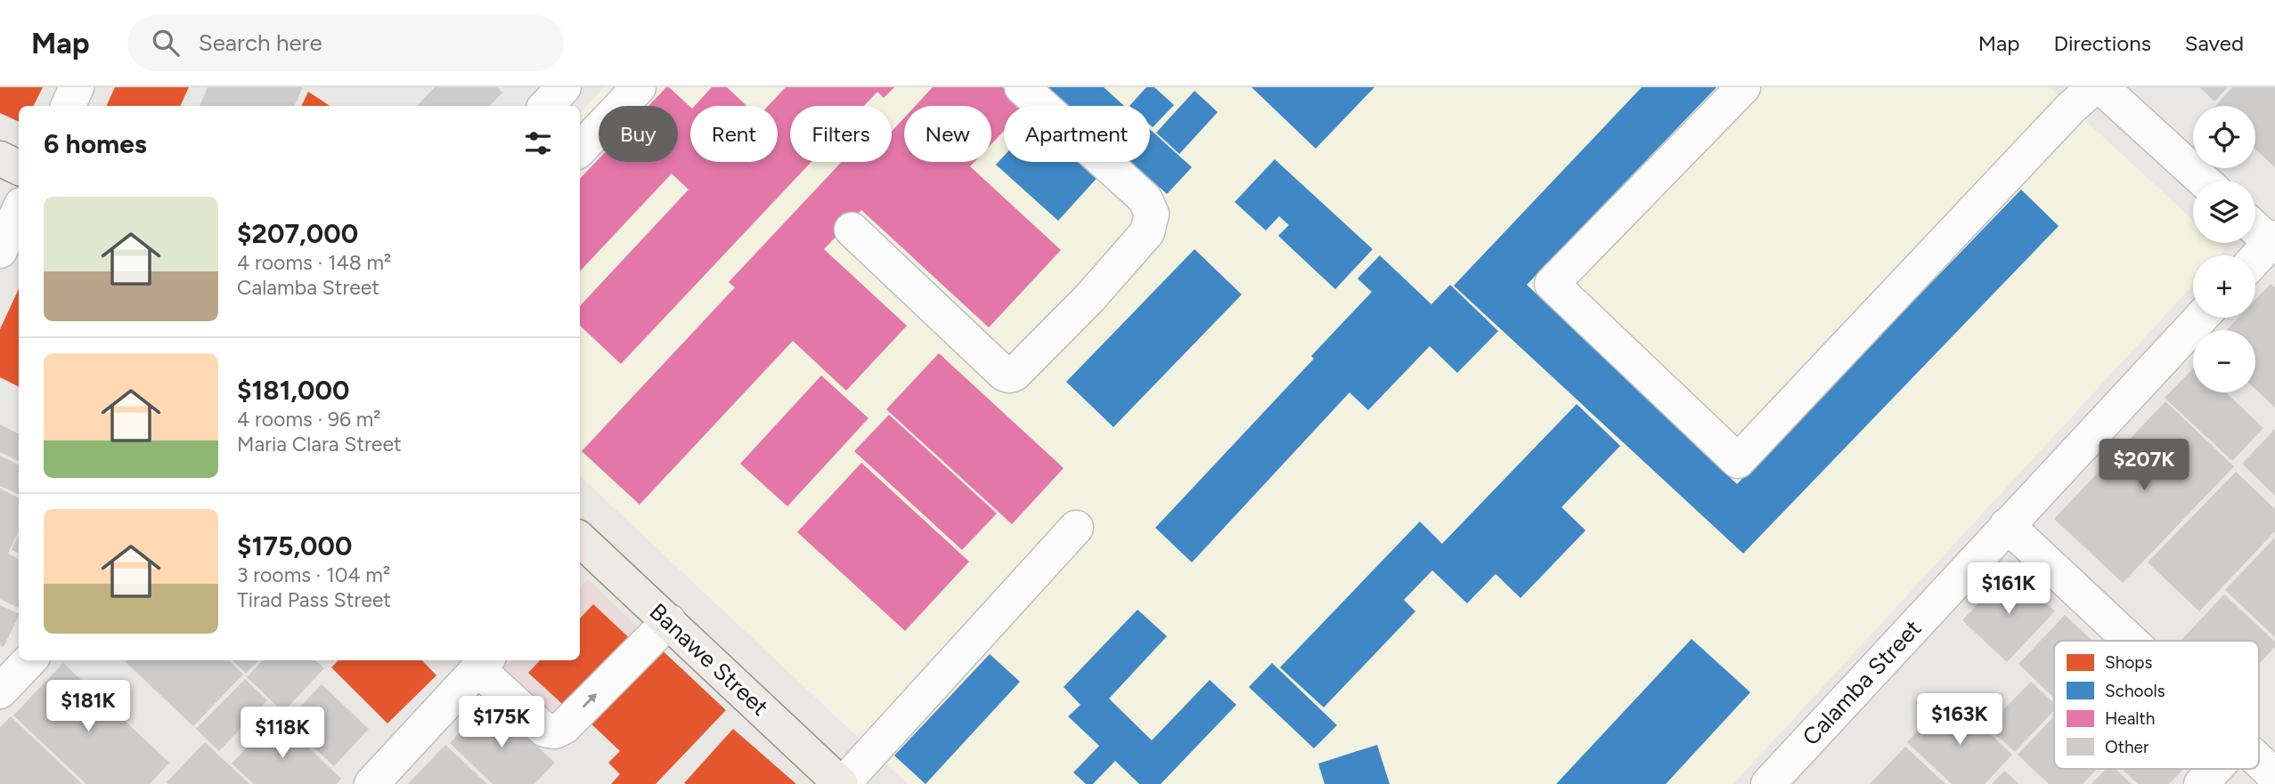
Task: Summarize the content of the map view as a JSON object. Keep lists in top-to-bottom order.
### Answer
{
  "streets": {
    "main road": ["Banawe Street"],
    "street": ["Calamba Street"]
  },
  "legend": [
    "Shops",
    "Schools",
    "Health",
    "Other"
  ],
  "page": {
    "header": "Map",
    "search": "Search here",
    "nav": ["Map", "Directions", "Saved"],
    "map_buttons": ["+", "−"],
    "chip": [
      "Buy",
      "Rent",
      "Filters",
      "New",
      "Apartment"
    ],
    "heading": "6 homes",
    "list": [
      {
        "name": "$207,000",
        "note": "4 rooms · 148 m² · Calamba Street"
      },
      {
        "name": "$181,000",
        "note": "4 rooms · 96 m² · Maria Clara Street"
      },
      {
        "name": "$175,000",
        "note": "3 rooms · 104 m² · Tirad Pass Street"
      }
    ],
    "price": [
      "$207K",
      "$161K",
      "$181K",
      "$163K",
      "$175K",
      "$118K"
    ]
  }
}
